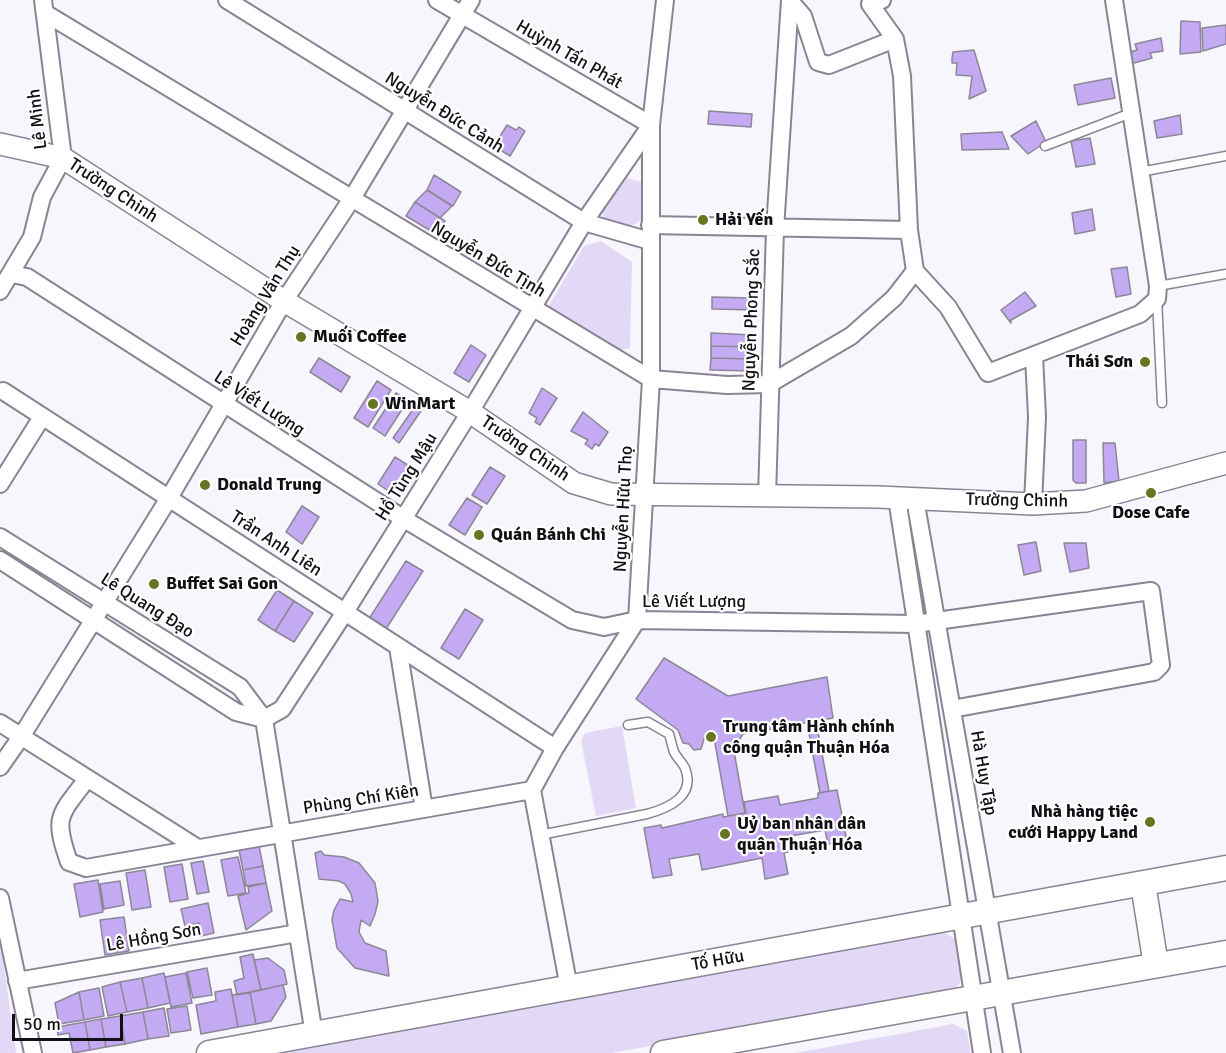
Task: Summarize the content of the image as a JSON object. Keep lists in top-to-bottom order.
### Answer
{
  "streets": {
    "main road": ["Tố Hữu"],
    "street": [
      "Huỳnh Tấn Phát",
      "Nguyễn Đức Cảnh",
      "Lê Minh",
      "Trường Chinh",
      "Nguyễn Đức Tịnh",
      "Hoàng Văn Thụ",
      "Nguyễn Phong Sắc",
      "Lê Viết Lượng",
      "Hồ Tùng Mậu",
      "Nguyễn Hữu Thọ",
      "Trần Anh Liên",
      "Lê Quang Đạo",
      "Hà Huy Tập",
      "Phùng Chí Kiên",
      "Lê Hồng Sơn"
    ]
  },
  "crossings": [
    ["Huỳnh Tấn Phát", "Hoàng Văn Thụ"],
    ["Huỳnh Tấn Phát", "Hồ Tùng Mậu"],
    ["Huỳnh Tấn Phát", "Nguyễn Hữu Thọ"],
    ["Nguyễn Đức Cảnh", "Hoàng Văn Thụ"],
    ["Nguyễn Đức Cảnh", "Nguyễn Phong Sắc"],
    ["Nguyễn Đức Cảnh", "Hồ Tùng Mậu"],
    ["Nguyễn Đức Cảnh", "Nguyễn Hữu Thọ"],
    ["Lê Minh", "Trường Chinh"],
    ["Lê Minh", "Nguyễn Đức Tịnh"],
    ["Lê Minh", "Lê Viết Lượng"],
    ["Trường Chinh", "Hoàng Văn Thụ"],
    ["Trường Chinh", "Nguyễn Phong Sắc"],
    ["Trường Chinh", "Hồ Tùng Mậu"],
    ["Trường Chinh", "Nguyễn Hữu Thọ"],
    ["Trường Chinh", "Hà Huy Tập"],
    ["Nguyễn Đức Tịnh", "Hoàng Văn Thụ"],
    ["Nguyễn Đức Tịnh", "Nguyễn Phong Sắc"],
    ["Nguyễn Đức Tịnh", "Hồ Tùng Mậu"],
    ["Nguyễn Đức Tịnh", "Nguyễn Hữu Thọ"],
    ["Hoàng Văn Thụ", "Lê Viết Lượng"],
    ["Hoàng Văn Thụ", "Trần Anh Liên"],
    ["Hoàng Văn Thụ", "Lê Quang Đạo"],
    ["Lê Viết Lượng", "Hồ Tùng Mậu"],
    ["Lê Viết Lượng", "Nguyễn Hữu Thọ"],
    ["Lê Viết Lượng", "Hà Huy Tập"],
    ["Hồ Tùng Mậu", "Nguyễn Hữu Thọ"],
    ["Hồ Tùng Mậu", "Trần Anh Liên"],
    ["Hồ Tùng Mậu", "Lê Quang Đạo"],
    ["Nguyễn Hữu Thọ", "Trần Anh Liên"],
    ["Nguyễn Hữu Thọ", "Phùng Chí Kiên"],
    ["Lê Quang Đạo", "Phùng Chí Kiên"],
    ["Lê Quang Đạo", "Lê Hồng Sơn"],
    ["Lê Quang Đạo", "Tố Hữu"],
    ["Hà Huy Tập", "Tố Hữu"]
  ],
  "places": [
    "Hải Yến",
    "Muối Coffee",
    "Thái Sơn",
    "WinMart",
    "Donald Trung",
    "Dose Cafe",
    "Quán Bánh Chi",
    "Buffet Sai Gon",
    "Trung tâm Hành chính công quận Thuận Hóa",
    "Nhà hàng tiệc cưới Happy Land",
    "Uỷ ban nhân dân quận Thuận Hóa"
  ],
  "scale_bar": "50 m"
}
